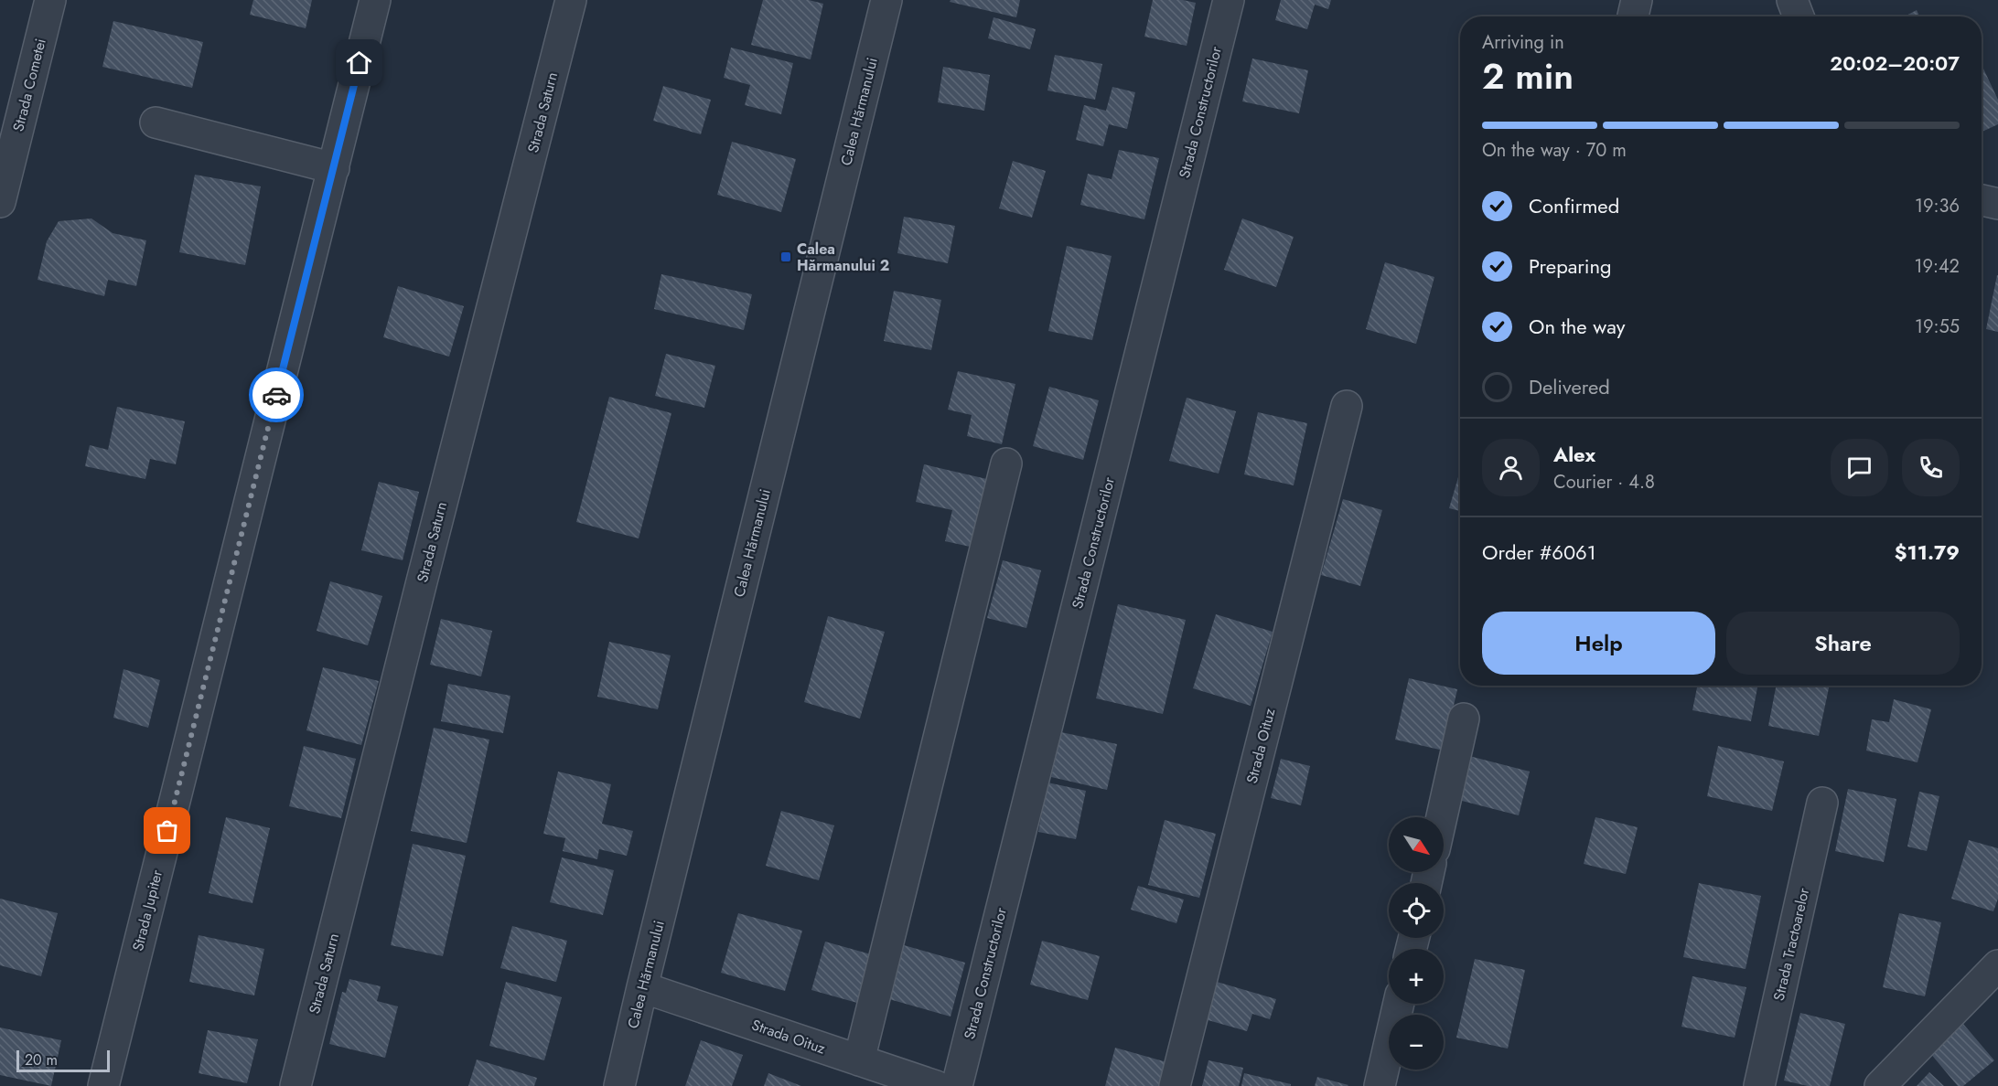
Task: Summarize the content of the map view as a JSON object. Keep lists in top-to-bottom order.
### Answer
{
  "streets": {
    "street": [
      "Strada Cometei",
      "Calea Hărmanului",
      "Strada Saturn",
      "Strada Constructorilor",
      "Strada Oituz",
      "Strada Jupiter",
      "Strada Tractoarelor"
    ]
  },
  "crossings": [
    ["Calea Hărmanului", "Strada Oituz"]
  ],
  "places": {
    "transit": ["Calea Hărmanului 2"]
  },
  "scale_bar": "20 m",
  "north": "bottom right",
  "page": {
    "heading": ["2 min", "Arriving in", "20:02–20:07"],
    "panel": [
      "Alex",
      "Courier · 4.8",
      "Order #6061",
      "$11.79"
    ],
    "bar": "On the way · 70 m",
    "list": [
      ["Confirmed", "19:36"],
      ["Preparing", "19:42"],
      ["On the way", "19:55"],
      "Delivered"
    ],
    "buttons": ["Help", "Share"],
    "map_buttons": ["+", "−"],
    "scale": "20 m"
  }
}
